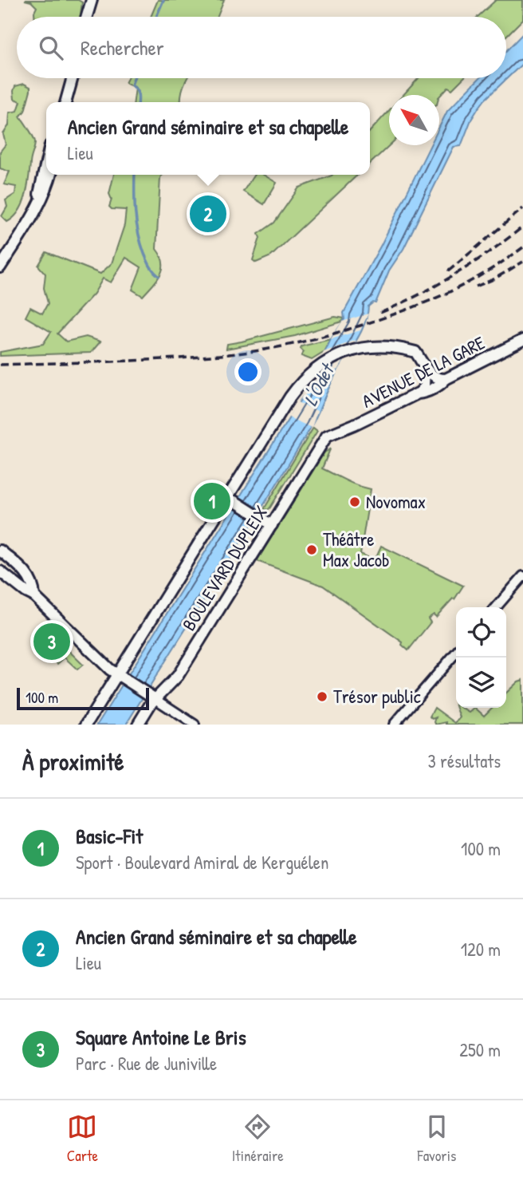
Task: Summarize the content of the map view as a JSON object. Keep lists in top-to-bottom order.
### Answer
{
  "streets": {
    "main road": ["AVENUE DE LA GARE", "BOULEVARD DUPLEIX"]
  },
  "crossings": [
    ["AVENUE DE LA GARE", "BOULEVARD DUPLEIX"]
  ],
  "water": ["L'Odet"],
  "places": ["Novomax", "Théâtre Max Jacob", "Trésor public"],
  "scale_bar": "100 m",
  "north": "top left",
  "page": {
    "search": "Rechercher",
    "popup": ["Ancien Grand séminaire et sa chapelle", "Lieu"],
    "pins": ["2", "1", "3"],
    "scale": "100 m",
    "heading": ["À proximité", "3 résultats"],
    "list": [
      {
        "mark": "1",
        "name": "Basic-Fit",
        "note": "Sport · Boulevard Amiral de Kerguélen",
        "value": "100 m"
      },
      {
        "mark": "2",
        "name": "Ancien Grand séminaire et sa chapelle",
        "note": "Lieu",
        "value": "120 m"
      },
      {
        "mark": "3",
        "name": "Square Antoine Le Bris",
        "note": "Parc · Rue de Juniville",
        "value": "250 m"
      }
    ],
    "nav": ["Carte", "Itinéraire", "Favoris"]
  }
}
